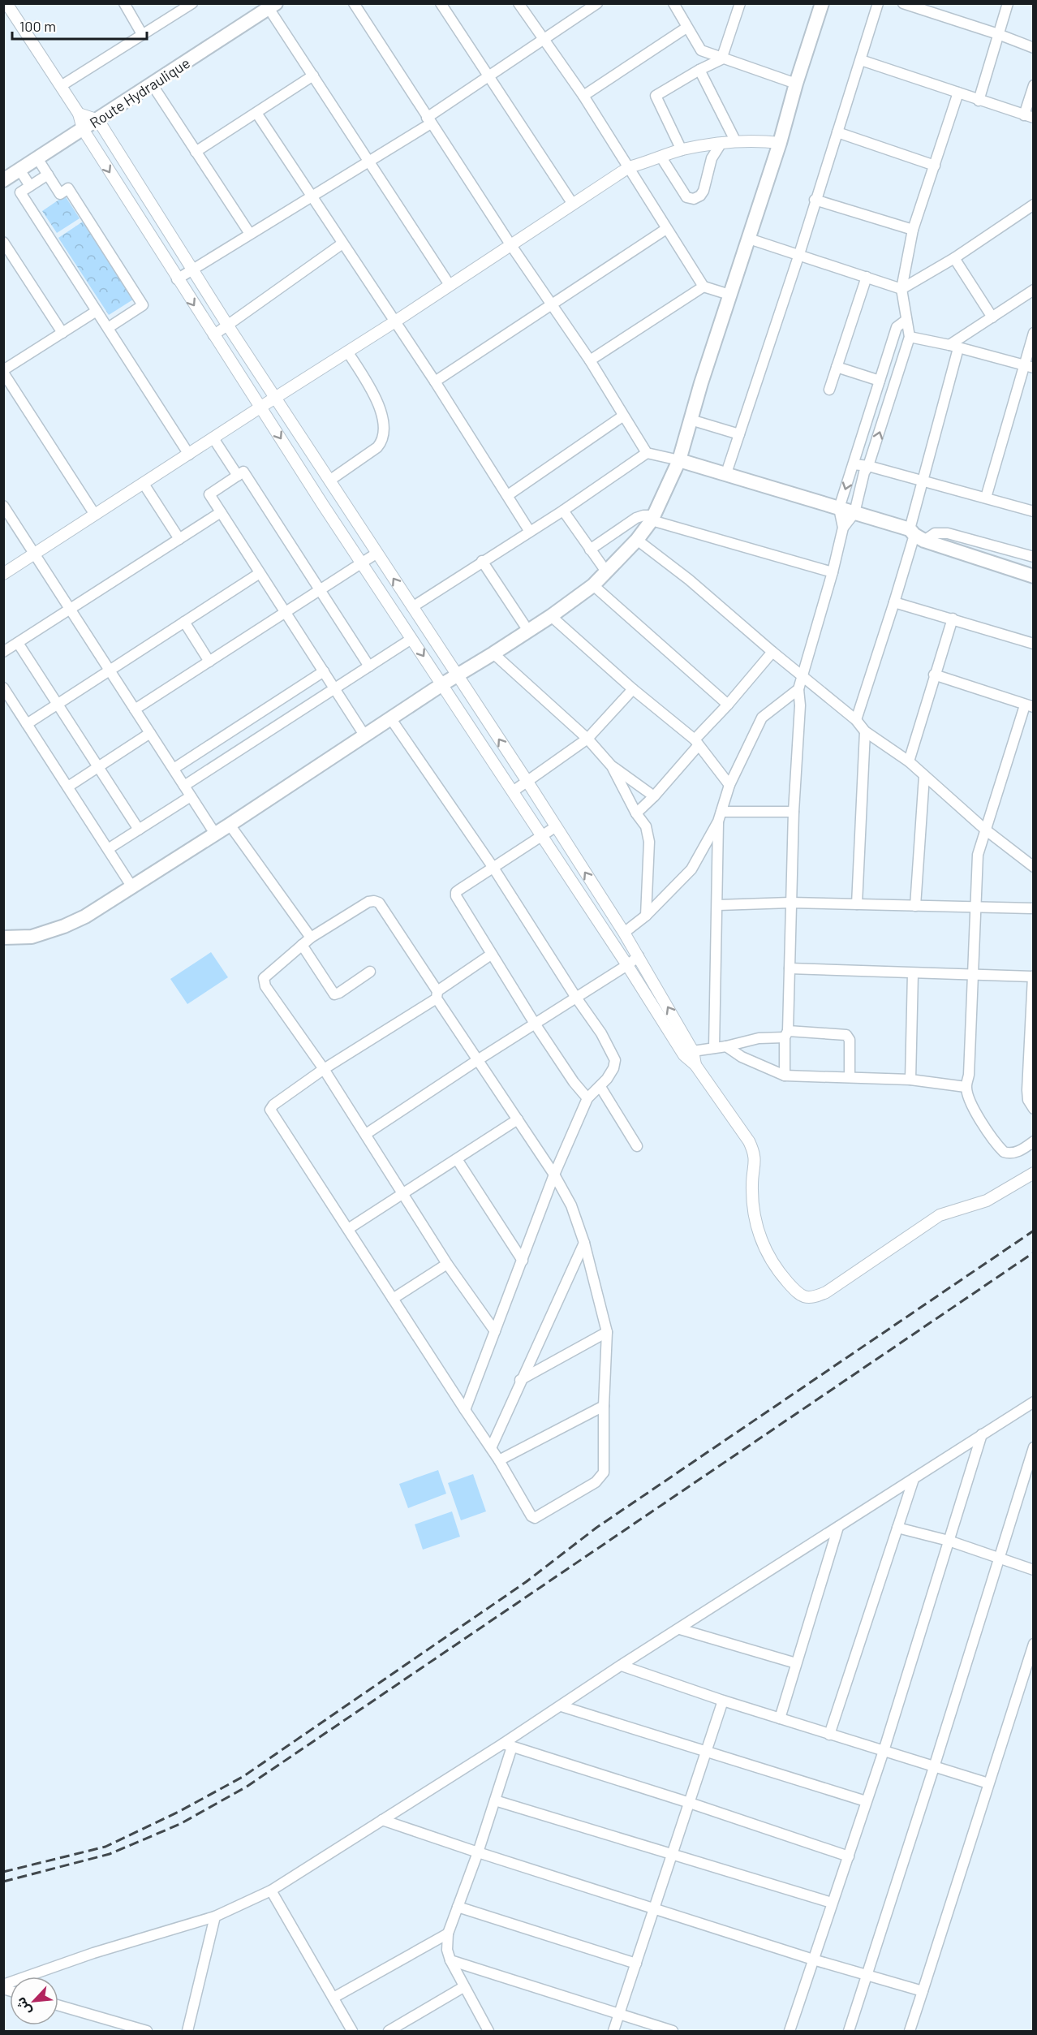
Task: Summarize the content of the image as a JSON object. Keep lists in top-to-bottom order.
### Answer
{
  "streets": {
    "main road": ["Route Hydraulique"]
  },
  "scale_bar": "100 m",
  "north": "bottom left"
}
